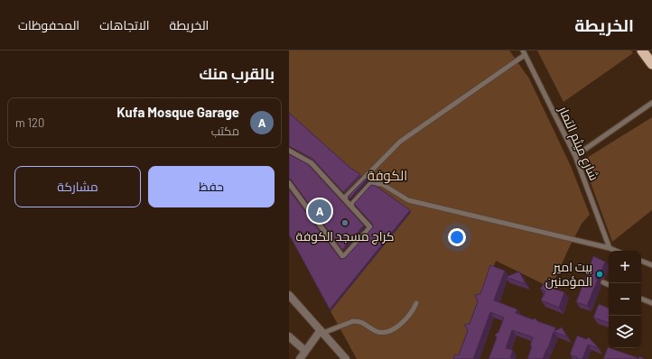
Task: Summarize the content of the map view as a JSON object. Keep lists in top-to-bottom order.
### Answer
{
  "streets": {
    "lane": ["شارع ميثم التمار"]
  },
  "districts": ["الكوفة"],
  "places": ["كراج مسجد الكوفة", "بيت امير المؤمنين"],
  "page": {
    "header": "الخريطة",
    "nav": ["الخريطة", "الاتجاهات", "المحفوظات"],
    "heading": "بالقرب منك",
    "list": [
      {
        "mark": "A",
        "name": "Kufa Mosque Garage",
        "note": "مكتب",
        "value": "120 m"
      }
    ],
    "buttons": ["حفظ", "مشاركة"],
    "pins": "A",
    "map_buttons": ["+", "−"]
  }
}
